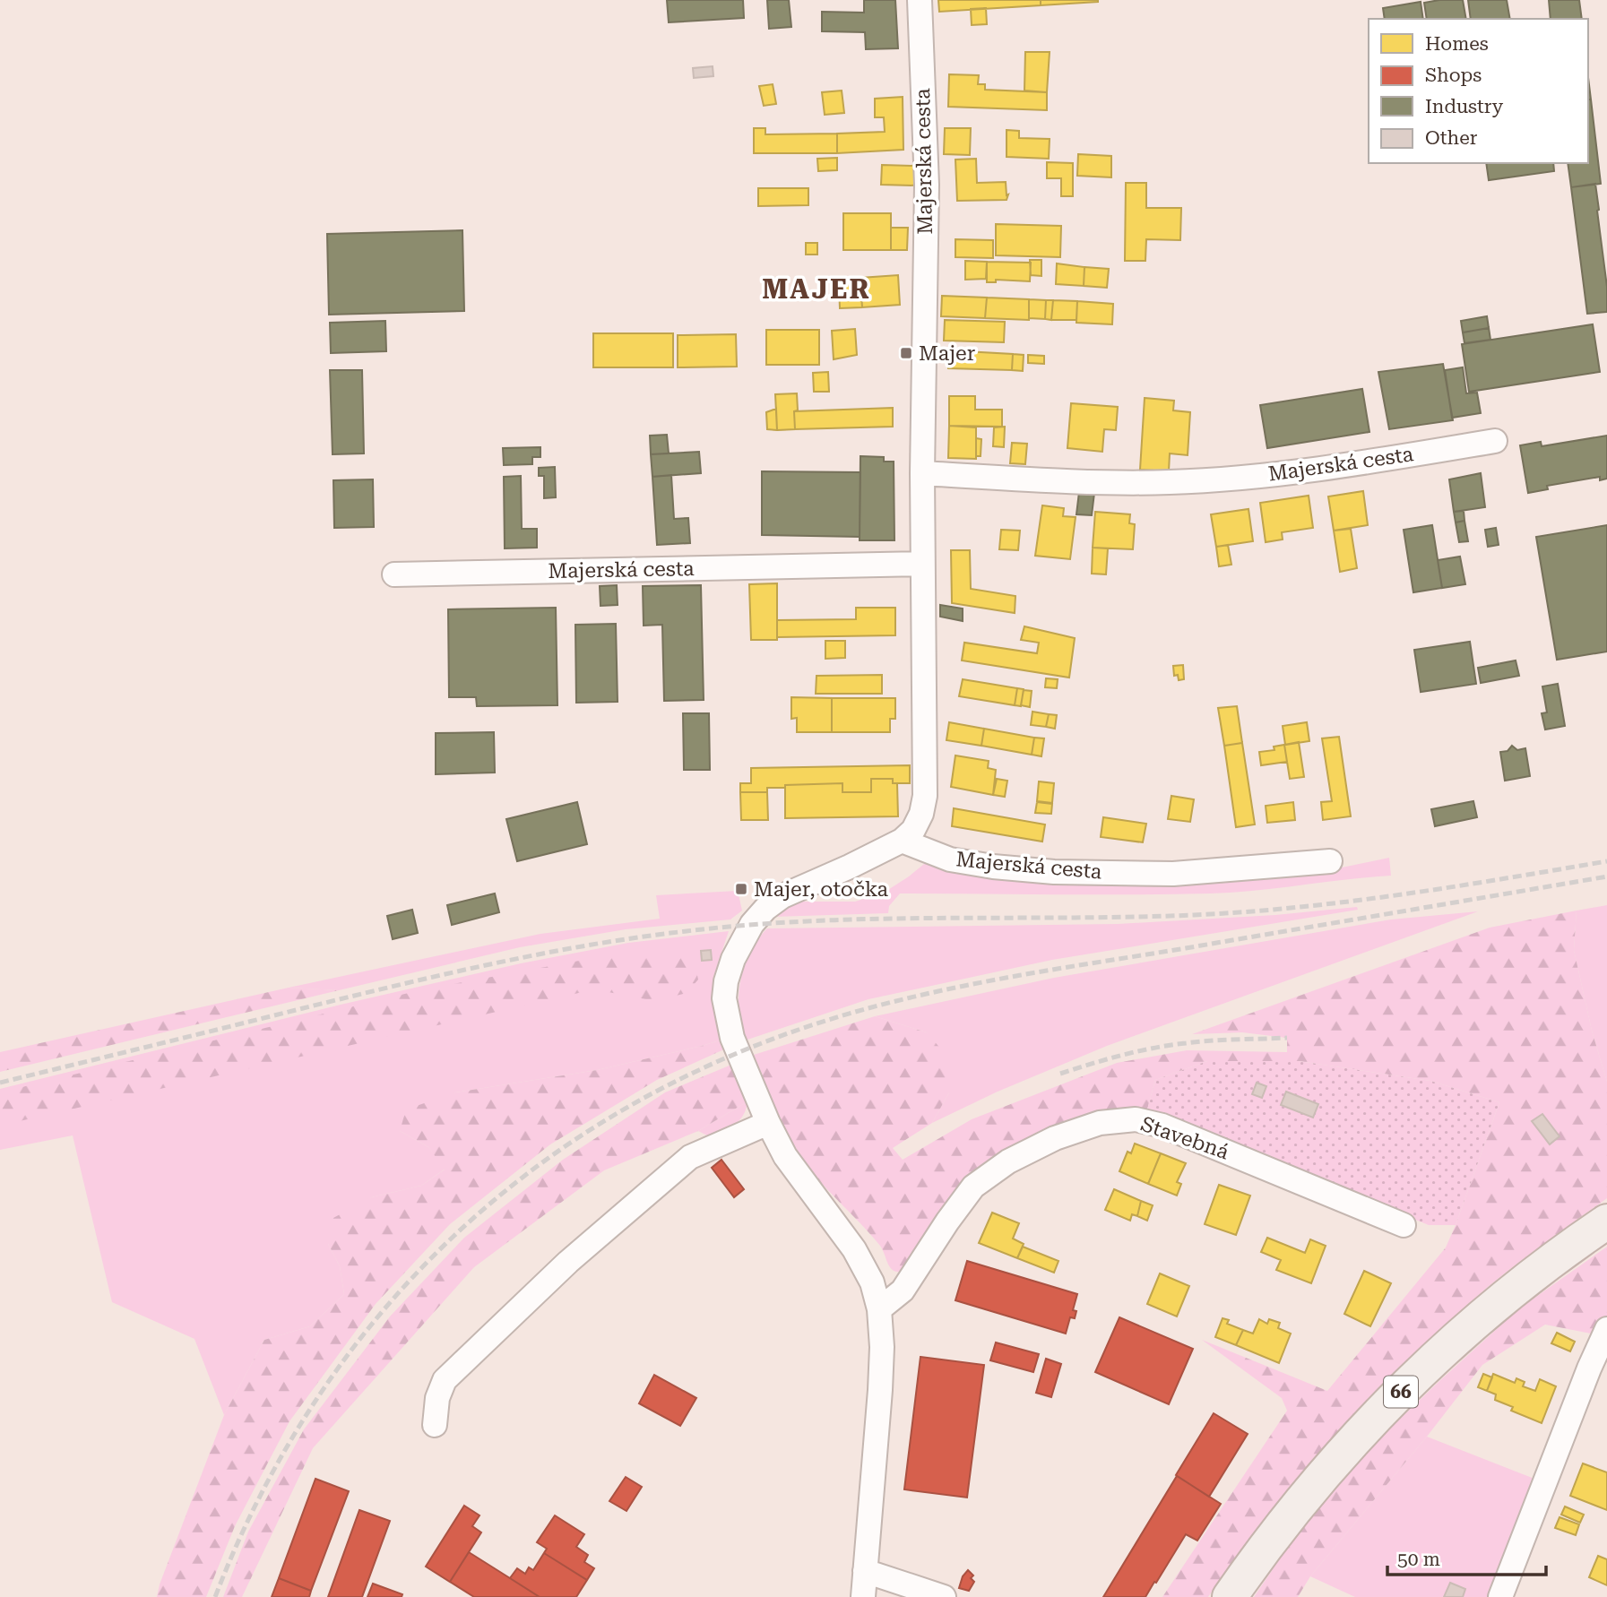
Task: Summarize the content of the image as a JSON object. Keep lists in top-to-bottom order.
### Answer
{
  "streets": {
    "main road": ["66"],
    "street": ["Majerská cesta", "Stavebná"]
  },
  "districts": ["MAJER"],
  "places": {
    "transit": ["Majer", "Majer, otočka"]
  },
  "legend": [
    "Homes",
    "Shops",
    "Industry",
    "Other"
  ],
  "scale_bar": "50 m"
}
